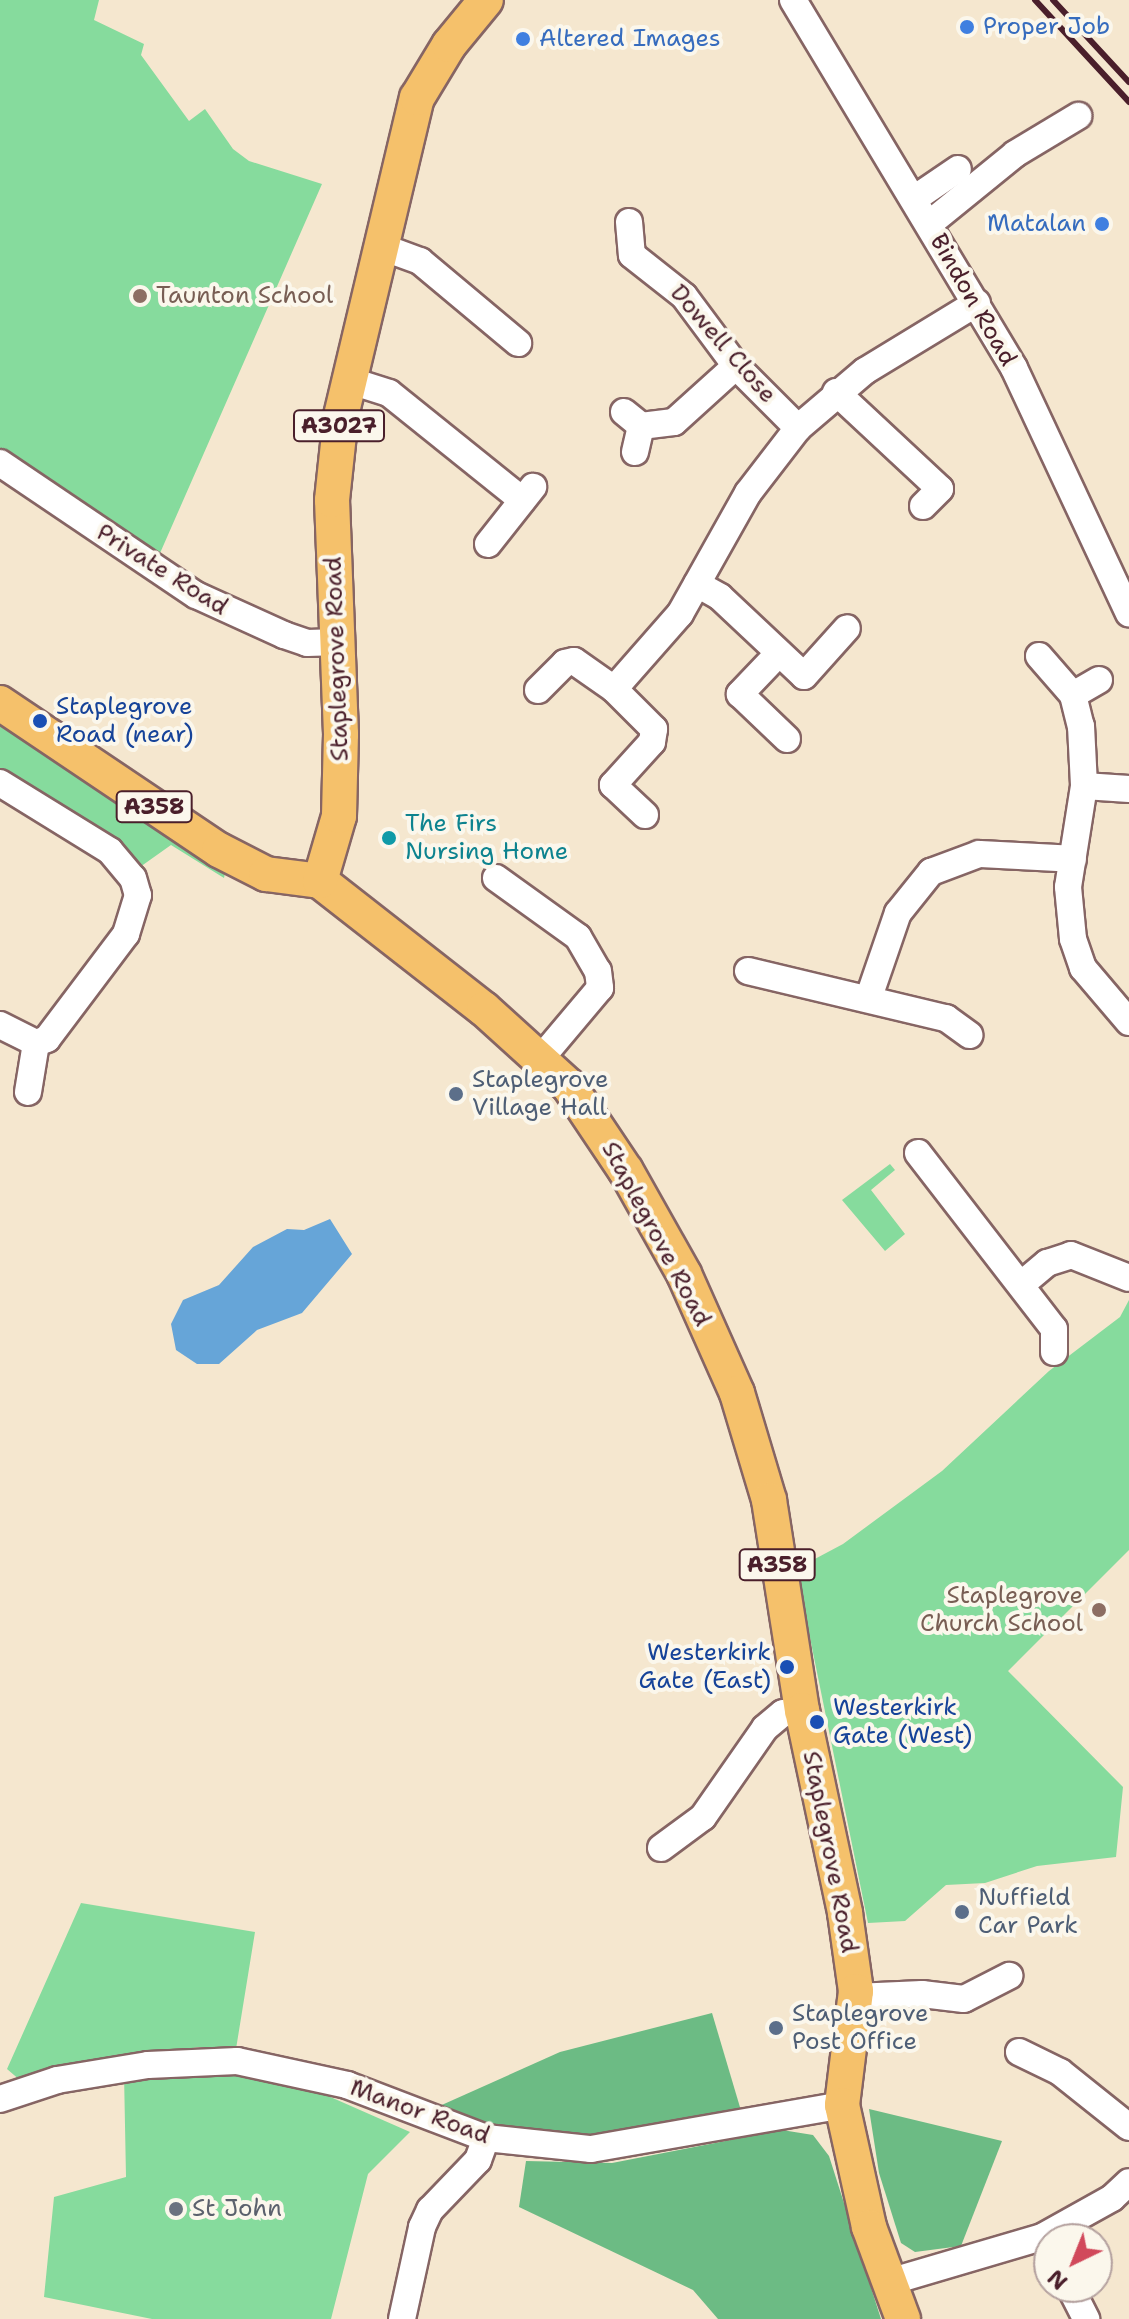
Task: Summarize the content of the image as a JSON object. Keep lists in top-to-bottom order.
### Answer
{
  "streets": {
    "main road": ["A3027", "Staplegrove Road", "A358"],
    "street": [
      "Bindon Road",
      "Dowell Close",
      "Private Road",
      "Manor Road"
    ]
  },
  "crossings": [
    ["Private Road", "Staplegrove Road"],
    ["Staplegrove Road", "A358"],
    ["Staplegrove Road", "Manor Road"],
    ["A358", "Manor Road"]
  ],
  "places": [
    "Proper Job",
    "Altered Images",
    "Matalan",
    "Taunton School",
    "Staplegrove Road (near)",
    "The Firs Nursing Home",
    "Staplegrove Village Hall",
    "Staplegrove Church School",
    "Westerkirk Gate (East)",
    "Westerkirk Gate (West)",
    "Nuffield Car Park",
    "Staplegrove Post Office",
    "St John"
  ],
  "north": "bottom left"
}
